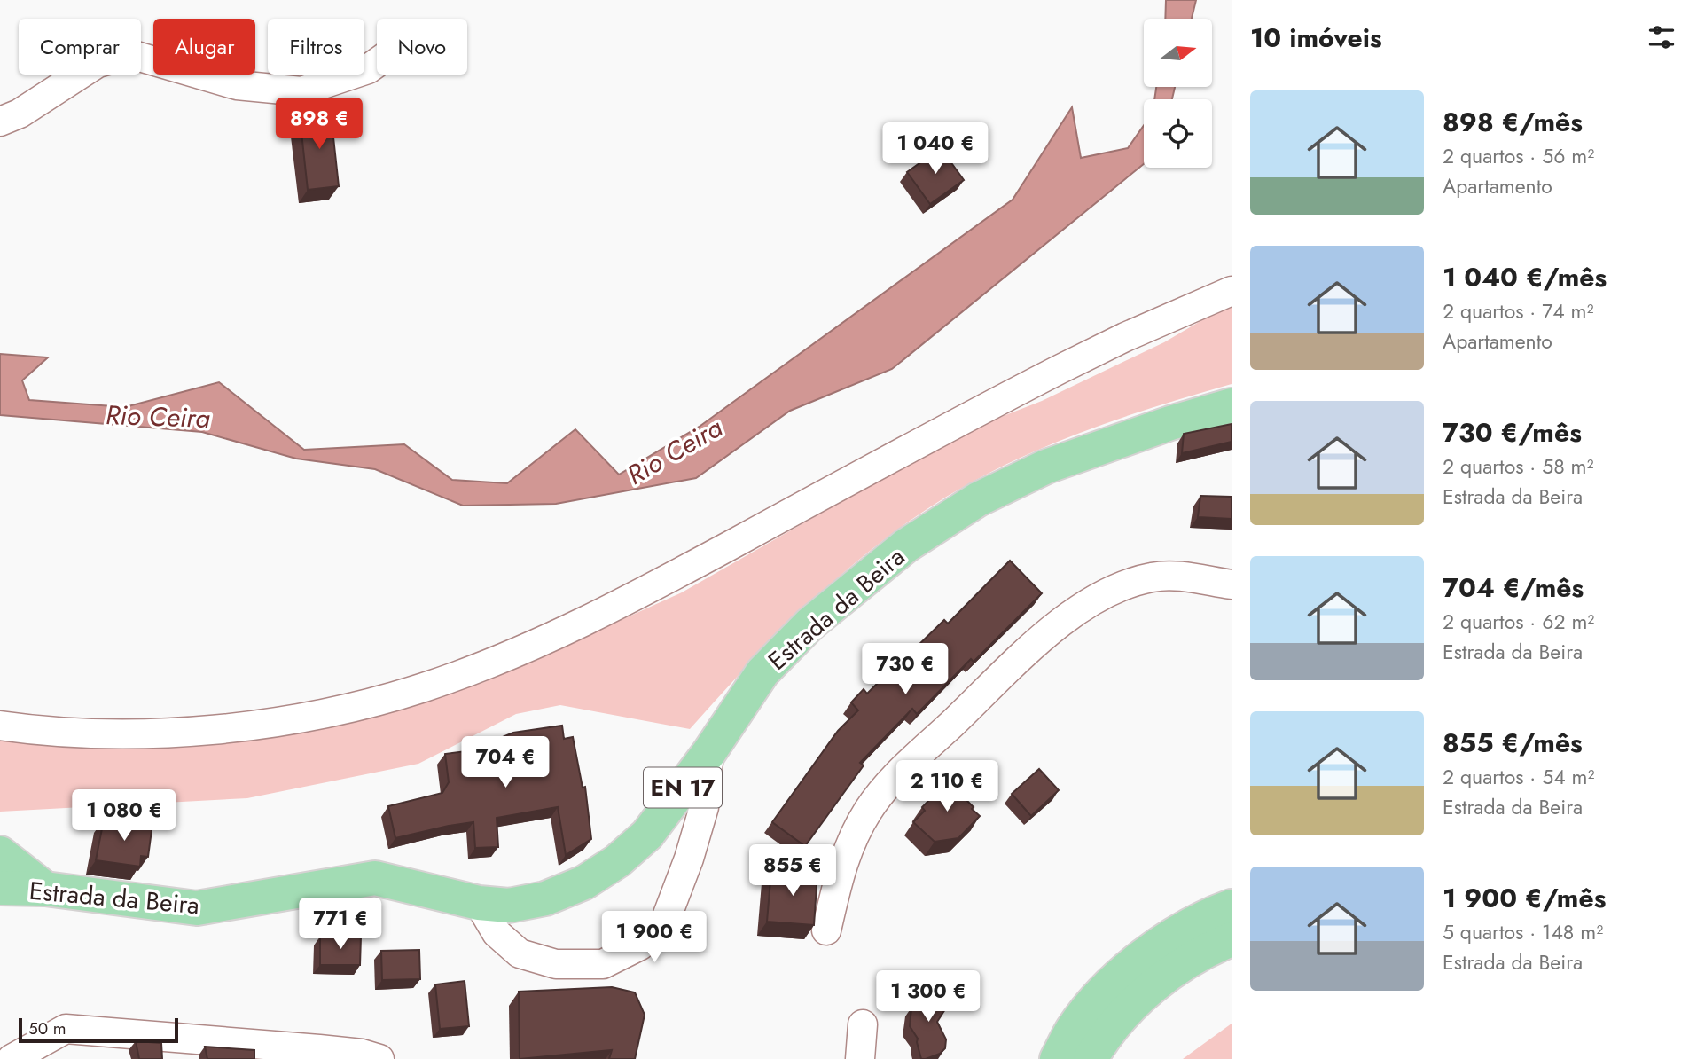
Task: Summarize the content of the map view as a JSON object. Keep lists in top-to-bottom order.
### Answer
{
  "streets": {
    "main road": ["Estrada da Beira", "EN 17"]
  },
  "water": ["Rio Ceira"],
  "scale_bar": "50 m",
  "north": "right",
  "page": {
    "heading": "10 imóveis",
    "chip": [
      "Comprar",
      "Alugar",
      "Filtros",
      "Novo"
    ],
    "list": [
      {
        "name": "898 €/mês",
        "note": "2 quartos · 56 m² · Apartamento"
      },
      {
        "name": "1 040 €/mês",
        "note": "2 quartos · 74 m² · Apartamento"
      },
      {
        "name": "730 €/mês",
        "note": "2 quartos · 58 m² · Estrada da Beira"
      },
      {
        "name": "704 €/mês",
        "note": "2 quartos · 62 m² · Estrada da Beira"
      },
      {
        "name": "855 €/mês",
        "note": "2 quartos · 54 m² · Estrada da Beira"
      },
      {
        "name": "1 900 €/mês",
        "note": "5 quartos · 148 m² · Estrada da Beira"
      }
    ],
    "price": [
      "898 €",
      "1 040 €",
      "730 €",
      "704 €",
      "2 110 €",
      "1 080 €",
      "855 €",
      "771 €",
      "1 900 €",
      "1 300 €"
    ],
    "scale": "50 m"
  }
}
